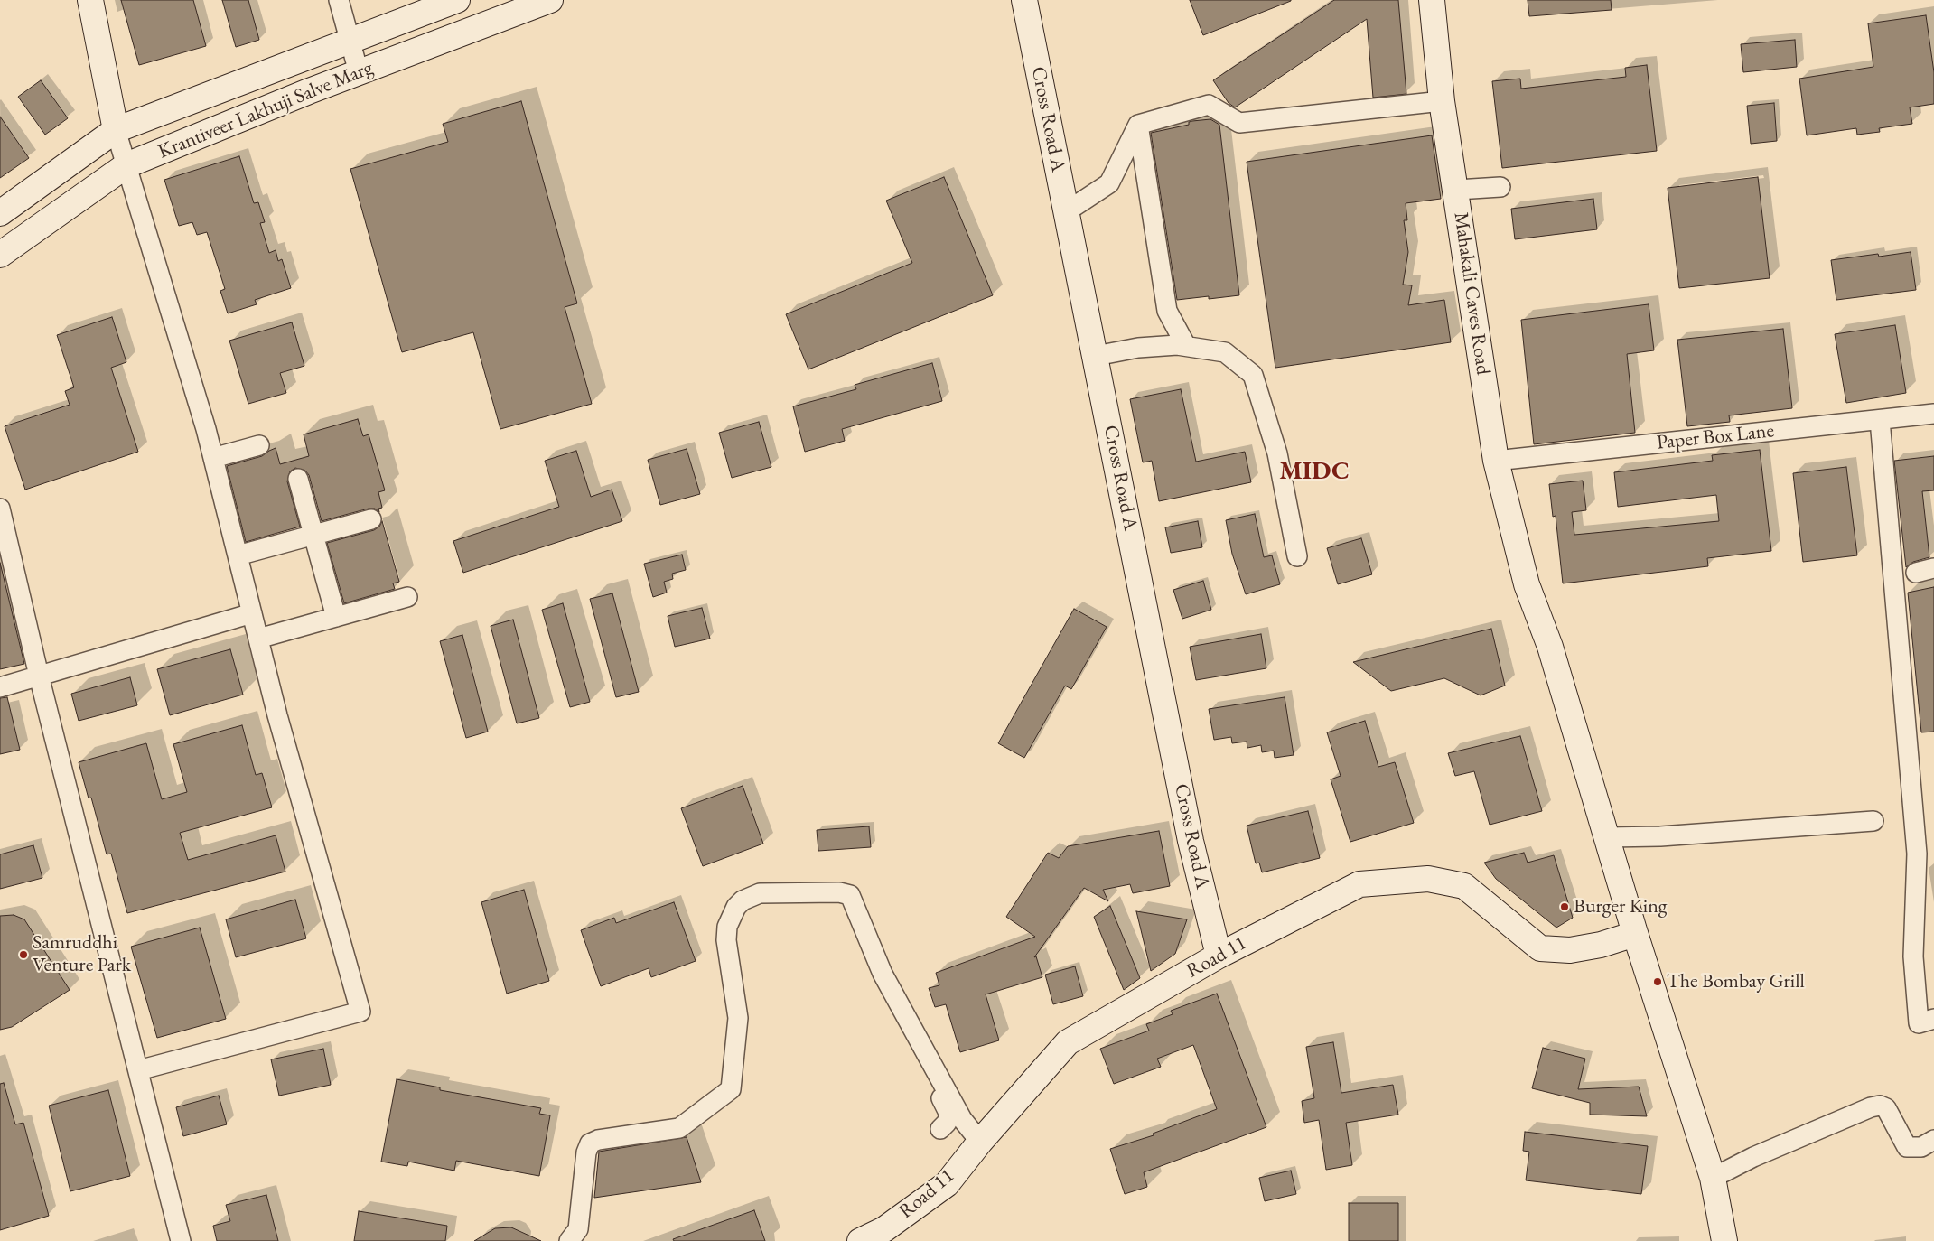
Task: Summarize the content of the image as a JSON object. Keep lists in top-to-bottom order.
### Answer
{
  "streets": {
    "main road": [
      "Krantiveer Lakhuji Salve Marg",
      "Cross Road A",
      "Mahakali Caves Road",
      "Road 11"
    ],
    "street": ["Paper Box Lane"]
  },
  "crossings": [
    ["Cross Road A", "Road 11"],
    ["Mahakali Caves Road", "Paper Box Lane"],
    ["Mahakali Caves Road", "Road 11"]
  ],
  "districts": ["MIDC"],
  "places": ["Burger King", "Samruddhi Venture Park", "The Bombay Grill"]
}
